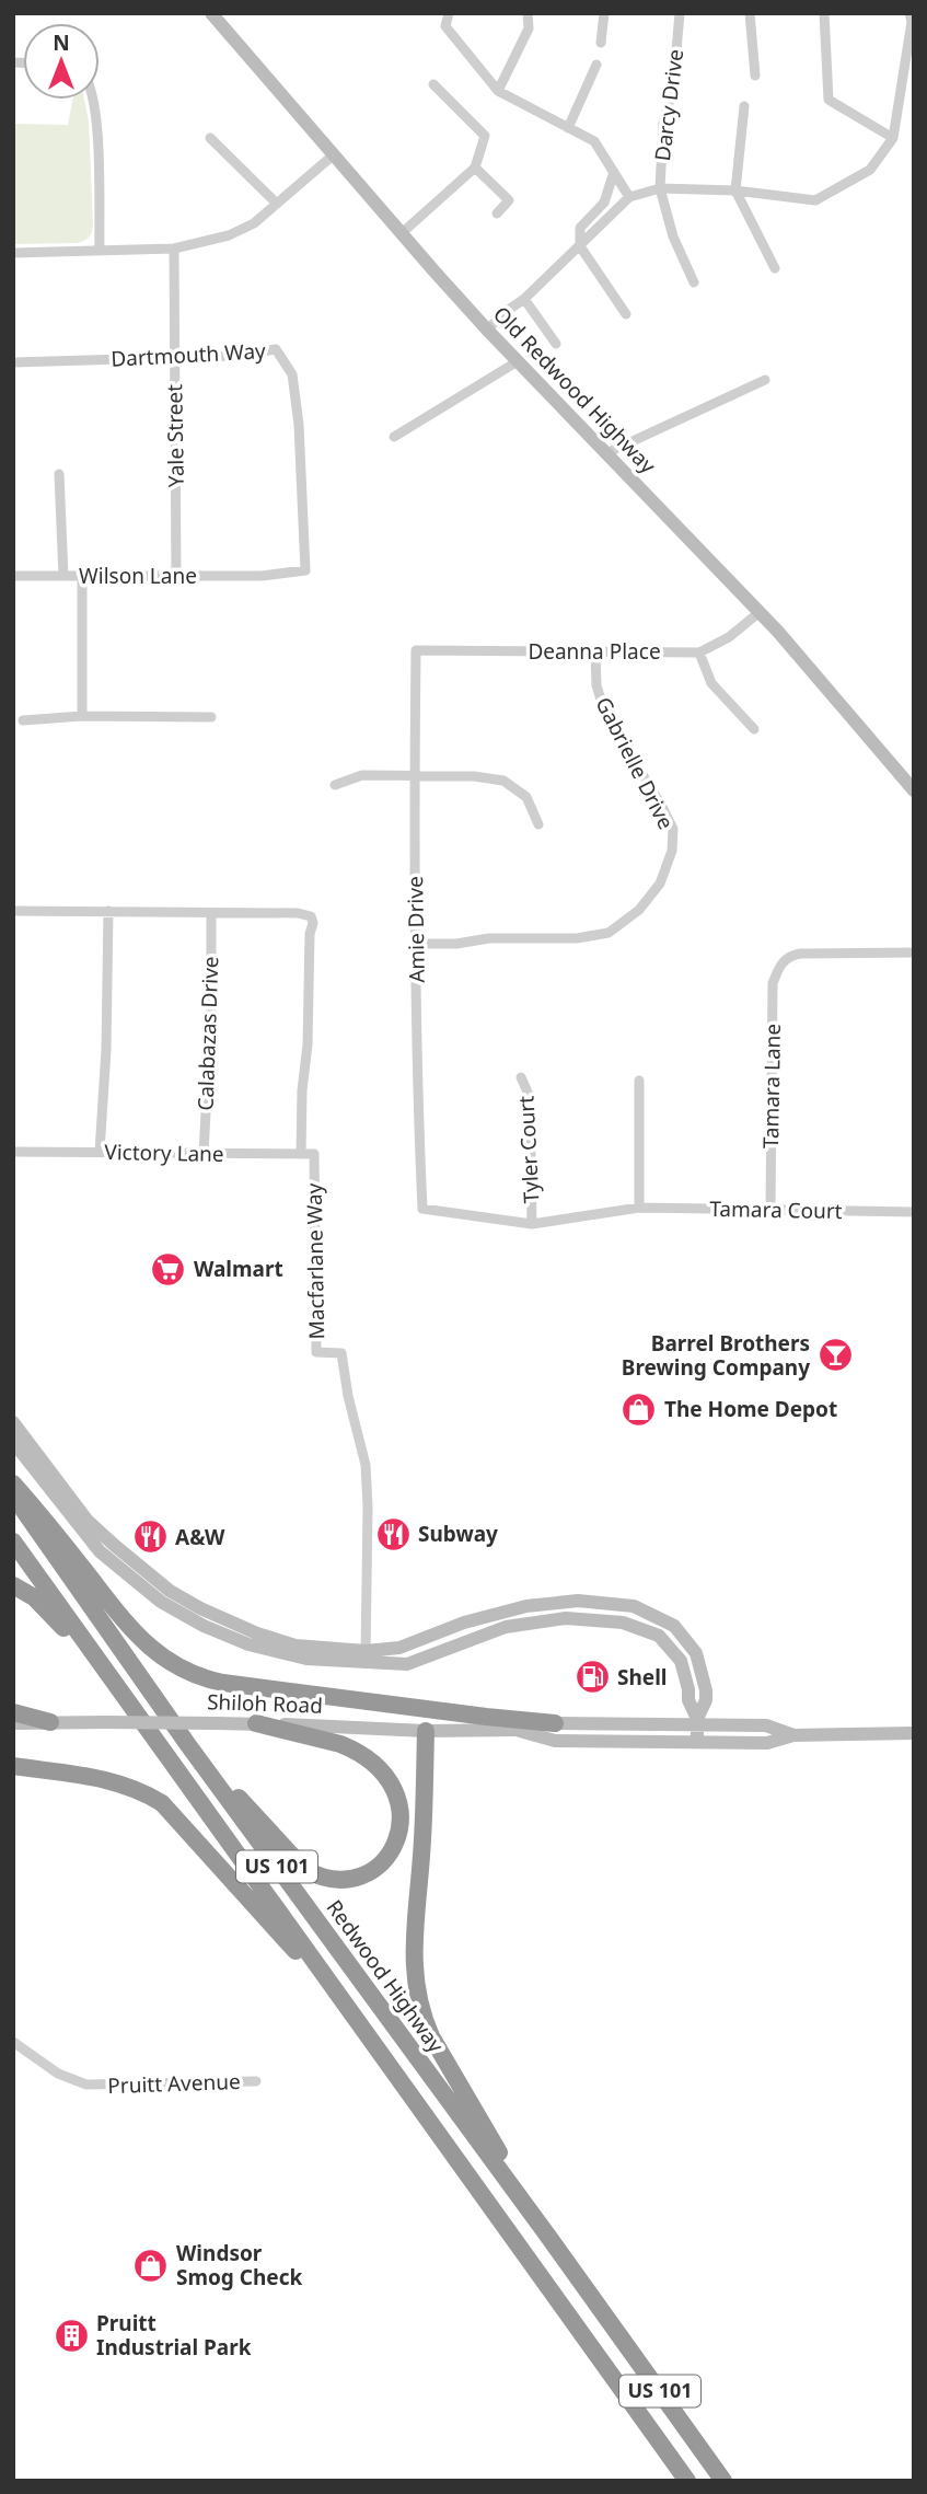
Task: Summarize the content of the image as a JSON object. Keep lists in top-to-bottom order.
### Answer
{
  "streets": {
    "highway": ["US 101", "Redwood Highway"],
    "main road": ["Old Redwood Highway", "Shiloh Road"],
    "street": [
      "Darcy Drive",
      "Dartmouth Way",
      "Yale Street",
      "Wilson Lane",
      "Deanna Place",
      "Gabrielle Drive",
      "Amie Drive",
      "Calabazas Drive",
      "Tamara Lane",
      "Tyler Court",
      "Victory Lane",
      "Tamara Court",
      "Macfarlane Way",
      "Pruitt Avenue"
    ]
  },
  "crossings": [
    ["Dartmouth Way", "Yale Street"],
    ["Dartmouth Way", "Wilson Lane"],
    ["Old Redwood Highway", "Deanna Place"],
    ["Yale Street", "Wilson Lane"],
    ["Deanna Place", "Gabrielle Drive"],
    ["Deanna Place", "Amie Drive"],
    ["Gabrielle Drive", "Amie Drive"],
    ["Amie Drive", "Tamara Court"],
    ["Calabazas Drive", "Victory Lane"],
    ["Tamara Lane", "Tamara Court"],
    ["Tyler Court", "Tamara Court"],
    ["Victory Lane", "Macfarlane Way"]
  ],
  "places": {
    "supermarket": ["Walmart"],
    "bar": ["Barrel Brothers Brewing Company"],
    "shop": ["The Home Depot", "Windsor Smog Check"],
    "restaurant": ["Subway", "A&W"],
    "fuel station": ["Shell"],
    "building": ["Pruitt Industrial Park"]
  },
  "north": "top"
}
